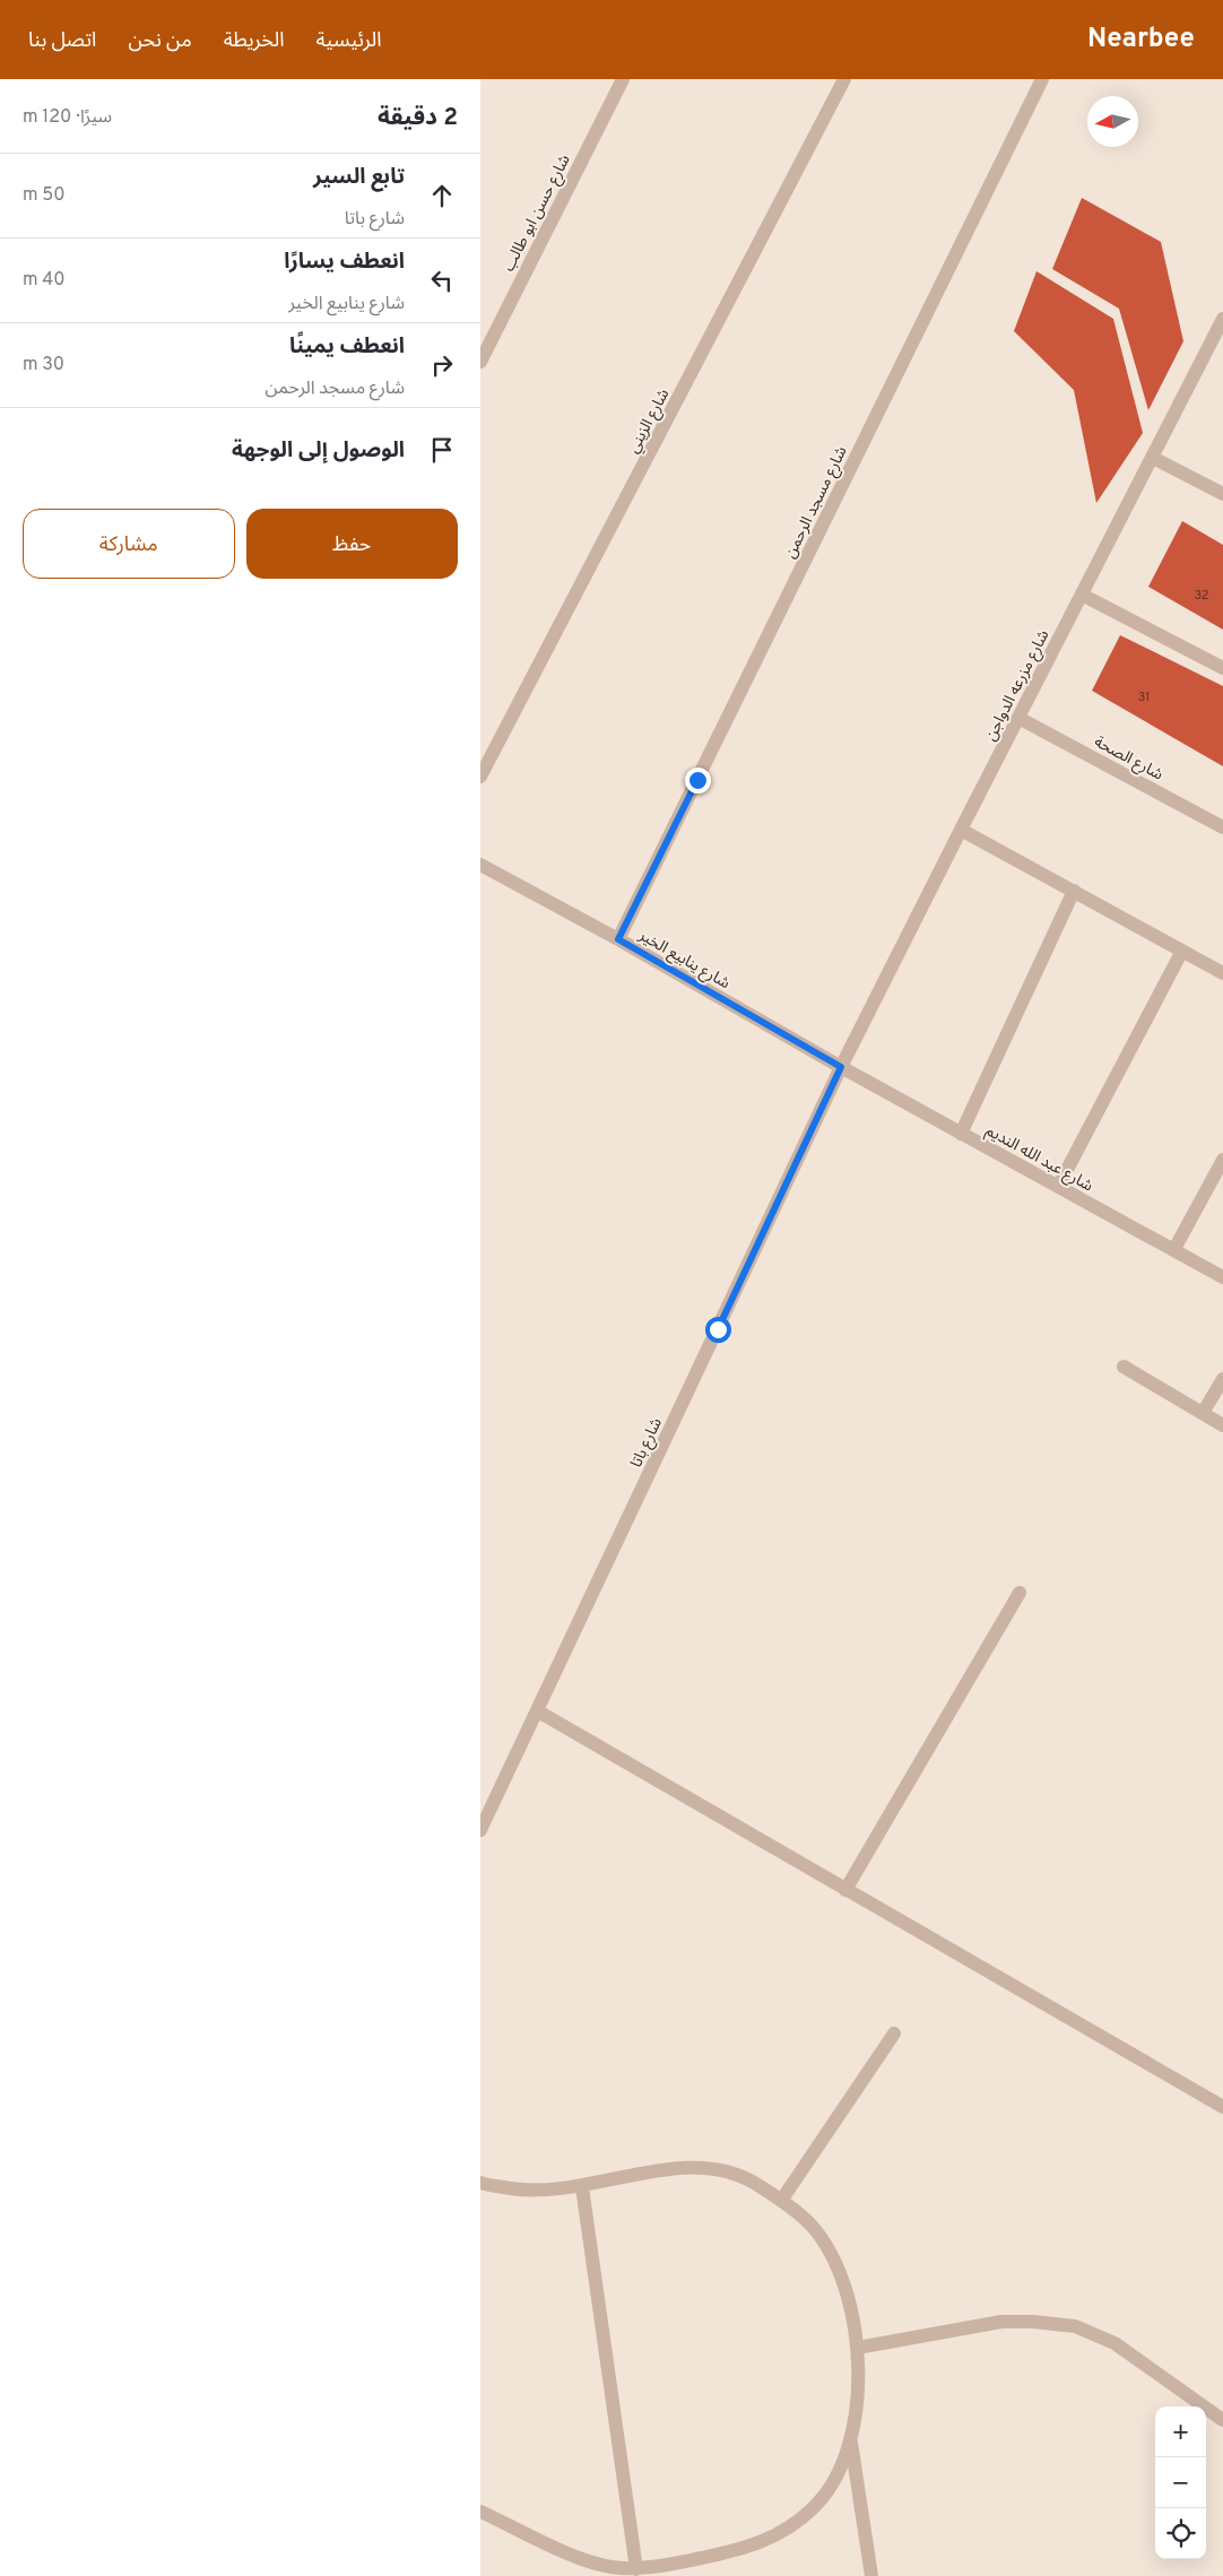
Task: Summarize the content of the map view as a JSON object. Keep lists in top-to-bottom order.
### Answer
{
  "streets": {
    "street": [
      "شارع حسن ابو طالب",
      "شارع الزيني",
      "شارع مسجد الرحمن",
      "شارع مزرعه الدواجن",
      "شارع الصحة",
      "شارع ينابيع الخير",
      "شارع عبد الله النديم",
      "شارع باتا"
    ]
  },
  "crossings": [
    ["شارع مسجد الرحمن", "شارع ينابيع الخير"],
    ["شارع مزرعه الدواجن", "شارع الصحة"],
    ["شارع مزرعه الدواجن", "شارع ينابيع الخير"],
    ["شارع مزرعه الدواجن", "شارع عبد الله النديم"],
    ["شارع مزرعه الدواجن", "شارع باتا"],
    ["شارع ينابيع الخير", "شارع عبد الله النديم"],
    ["شارع ينابيع الخير", "شارع باتا"],
    ["شارع عبد الله النديم", "شارع باتا"]
  ],
  "house_numbers": ["32", "31"],
  "north": "left",
  "page": {
    "header": "Nearbee",
    "nav": [
      "الرئيسية",
      "الخريطة",
      "من نحن",
      "اتصل بنا"
    ],
    "heading": ["2 دقيقة", "سيرًا · 120 m"],
    "list": [
      ["تابع السير", "شارع باتا", "50 m"],
      ["انعطف يسارًا", "شارع ينابيع الخير", "40 m"],
      ["انعطف يمينًا", "شارع مسجد الرحمن", "30 m"],
      "الوصول إلى الوجهة"
    ],
    "buttons": ["حفظ", "مشاركة"],
    "map_buttons": ["+", "−"]
  }
}
